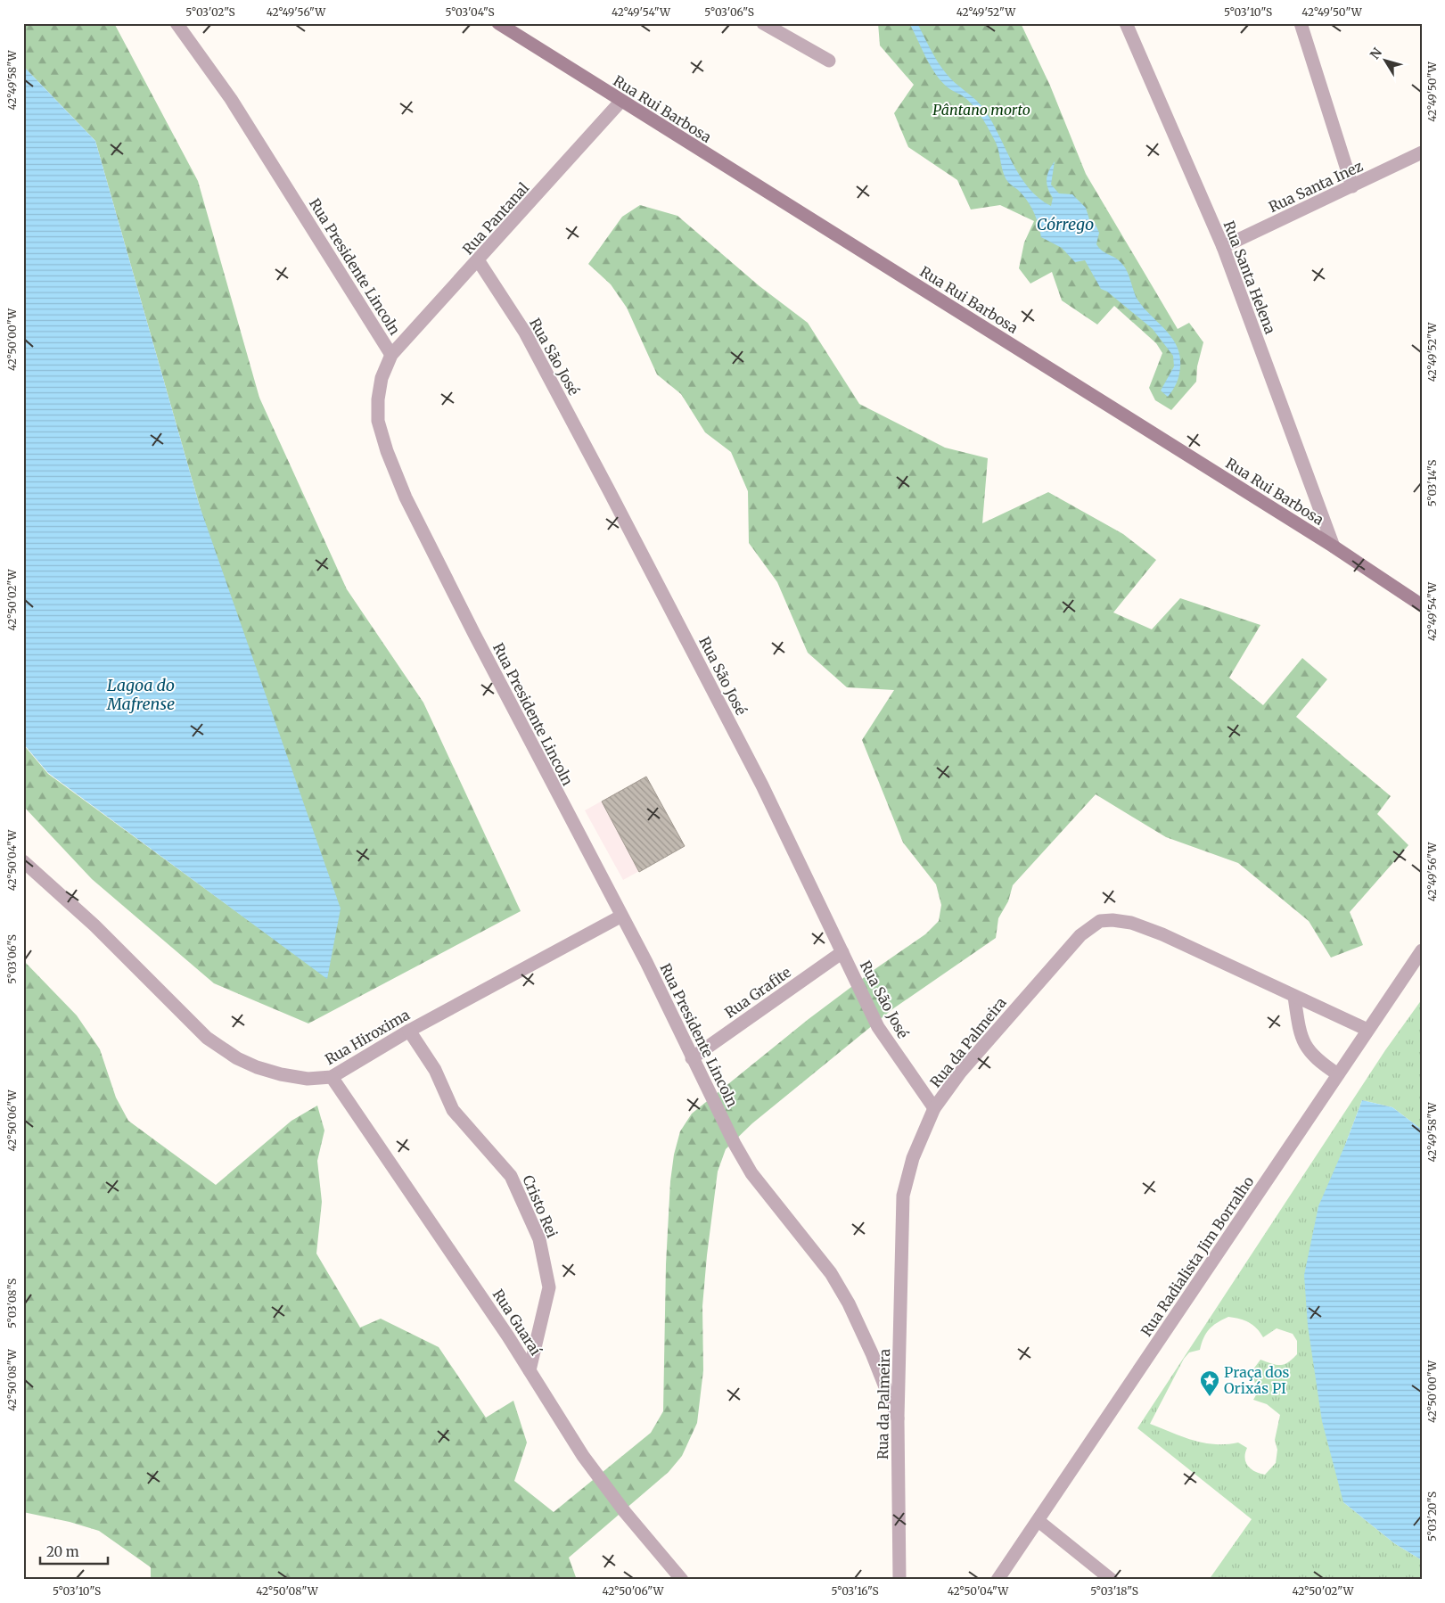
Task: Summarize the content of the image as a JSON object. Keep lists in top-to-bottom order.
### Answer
{
  "streets": {
    "street": [
      "Rua Rui Barbosa",
      "Rua Santa Inez",
      "Rua Pantanal",
      "Rua Presidente Lincoln",
      "Rua Santa Helena",
      "Rua São José",
      "Rua Grafite",
      "Rua Hiroxima",
      "Rua da Palmeira",
      "Cristo Rei",
      "Rua Radialista Jim Borralho",
      "Rua Guaraí"
    ]
  },
  "crossings": [
    ["Rua Rui Barbosa", "Rua Pantanal"],
    ["Rua Rui Barbosa", "Rua Santa Helena"],
    ["Rua Santa Inez", "Rua Santa Helena"],
    ["Rua Pantanal", "Rua Presidente Lincoln"],
    ["Rua Pantanal", "Rua São José"],
    ["Rua Presidente Lincoln", "Rua Grafite"],
    ["Rua Presidente Lincoln", "Rua Hiroxima"],
    ["Rua Presidente Lincoln", "Rua da Palmeira"],
    ["Rua São José", "Rua Grafite"],
    ["Rua São José", "Rua da Palmeira"],
    ["Rua Hiroxima", "Cristo Rei"],
    ["Rua Hiroxima", "Rua Guaraí"],
    ["Rua da Palmeira", "Rua Radialista Jim Borralho"],
    ["Cristo Rei", "Rua Guaraí"]
  ],
  "water": ["Córrego", "Lagoa do Mafrense"],
  "parks": ["Pântano morto"],
  "places": {
    "place": ["Praça dos Orixás PI"]
  },
  "scale_bar": "20 m",
  "north": "top left",
  "coordinates": [
    "5°03'02\"S",
    "42°49'56\"W",
    "5°03'04\"S",
    "42°49'54\"W",
    "5°03'06\"S",
    "42°49'52\"W",
    "5°03'10\"S",
    "42°49'50\"W",
    "42°49'58\"W",
    "42°50'00\"W",
    "5°03'14\"S",
    "42°50'02\"W",
    "42°50'04\"W",
    "42°50'06\"W",
    "5°03'08\"S",
    "42°50'08\"W",
    "5°03'20\"S",
    "5°03'16\"S",
    "5°03'18\"S"
  ]
}
